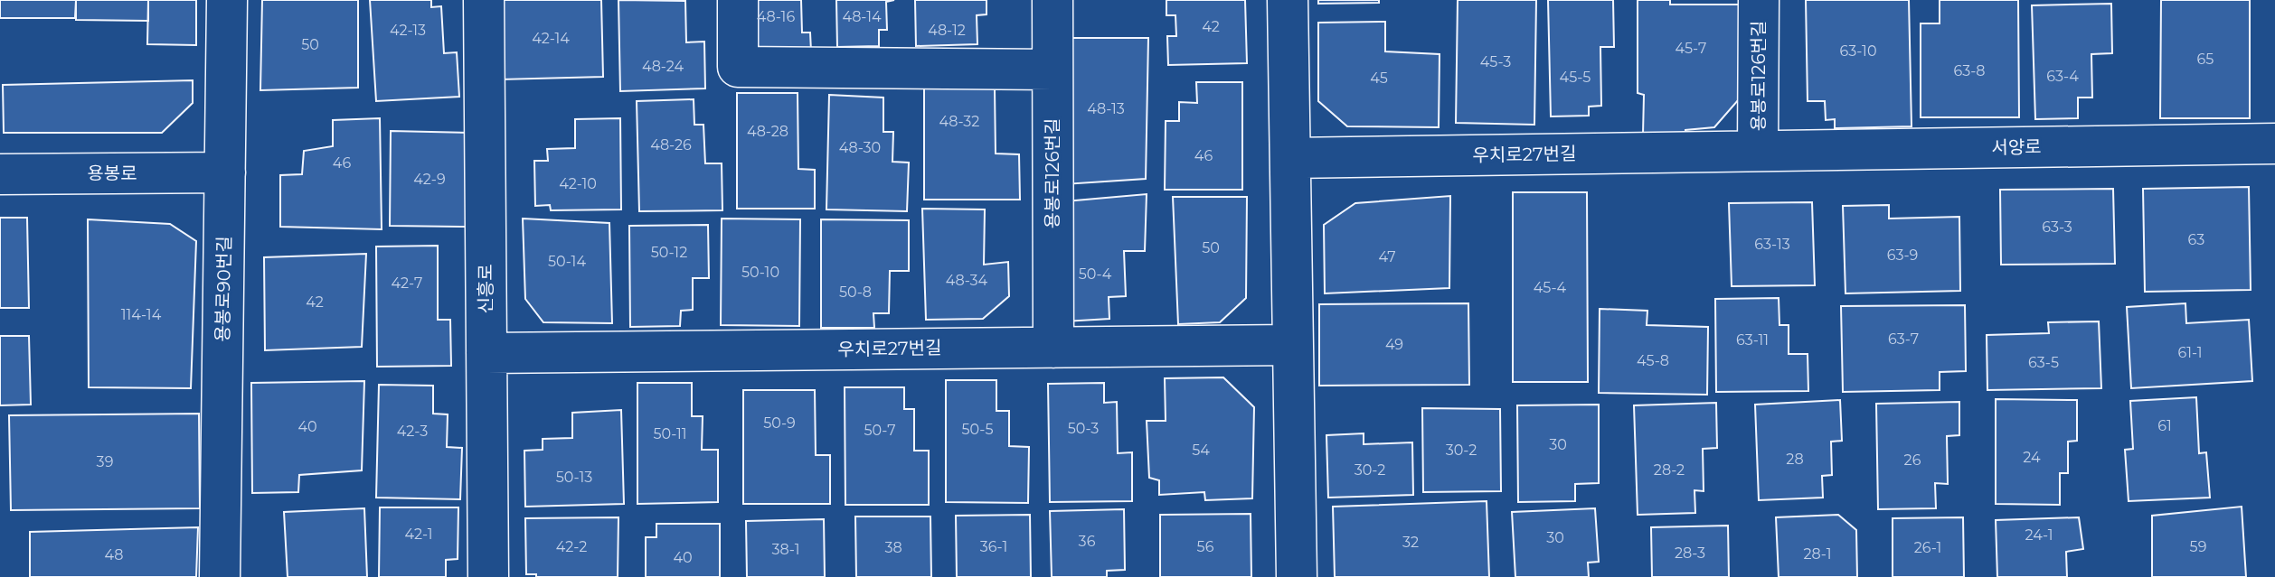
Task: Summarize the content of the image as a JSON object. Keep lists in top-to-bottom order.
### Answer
{
  "streets": {
    "lane": [
      "용봉로126번길",
      "서양로",
      "우치로27번길",
      "용봉로",
      "용봉로90번길",
      "신흥로"
    ]
  },
  "crossings": [
    ["용봉로126번길", "서양로"],
    ["용봉로126번길", "우치로27번길"],
    ["서양로", "우치로27번길"],
    ["우치로27번길", "신흥로"],
    ["용봉로", "용봉로90번길"]
  ],
  "house_numbers": [
    "48-16",
    "48-14",
    "42",
    "42-13",
    "48-12",
    "42-14",
    "50",
    "45-7",
    "63-10",
    "65",
    "45-3",
    "48-24",
    "63-8",
    "63-4",
    "45-5",
    "45",
    "48-13",
    "48-32",
    "48-28",
    "48-26",
    "48-30",
    "46",
    "46",
    "42-9",
    "42-10",
    "63-3",
    "63",
    "63-13",
    "50",
    "50-12",
    "63-9",
    "47",
    "50-14",
    "50-10",
    "50-4",
    "48-34",
    "42-7",
    "45-4",
    "50-8",
    "42",
    "114-14",
    "63-7",
    "63-11",
    "49",
    "61-1",
    "45-8",
    "63-5",
    "50-9",
    "61",
    "40",
    "50-3",
    "50-5",
    "50-7",
    "42-3",
    "50-11",
    "30",
    "54",
    "30-2",
    "24",
    "28",
    "26",
    "39",
    "30-2",
    "28-2",
    "50-13",
    "42-1",
    "24-1",
    "30",
    "36",
    "32",
    "42-2",
    "36-1",
    "56",
    "59",
    "38",
    "26-1",
    "38-1",
    "28-3",
    "28-1",
    "48",
    "40"
  ]
}
